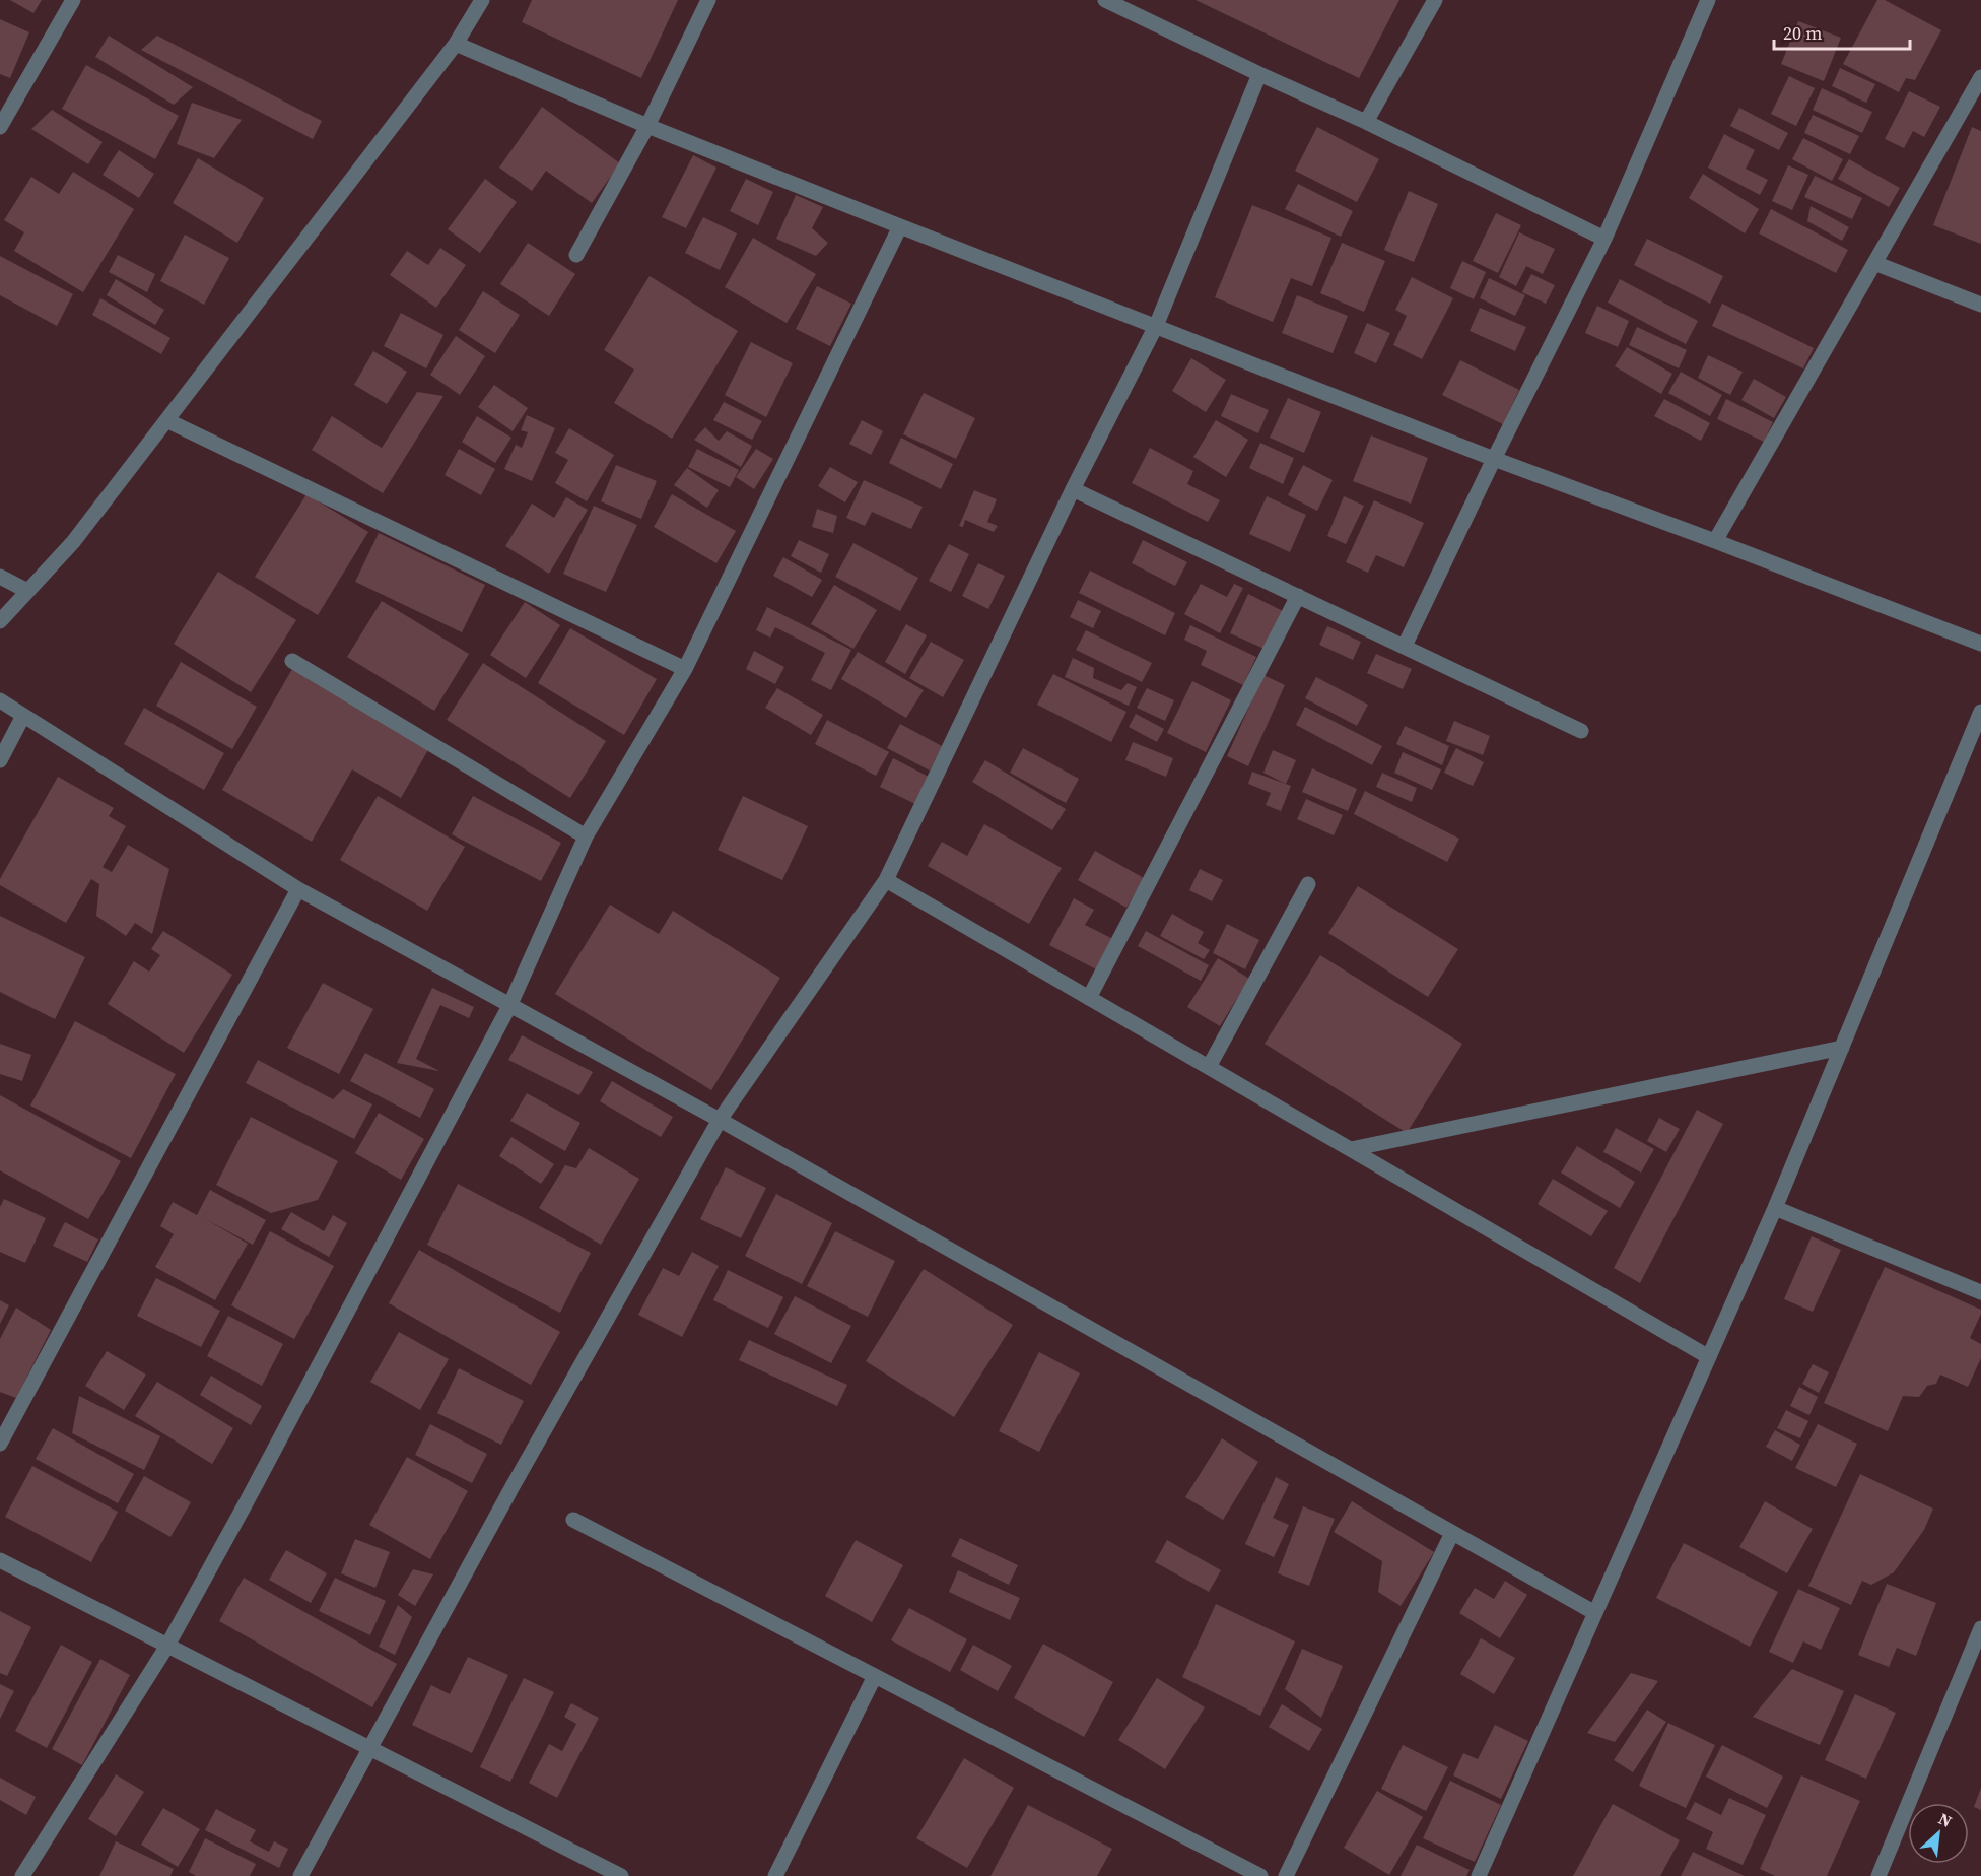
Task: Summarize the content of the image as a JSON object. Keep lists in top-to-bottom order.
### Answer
{
  "scale_bar": "20 m",
  "north": "top right"
}
